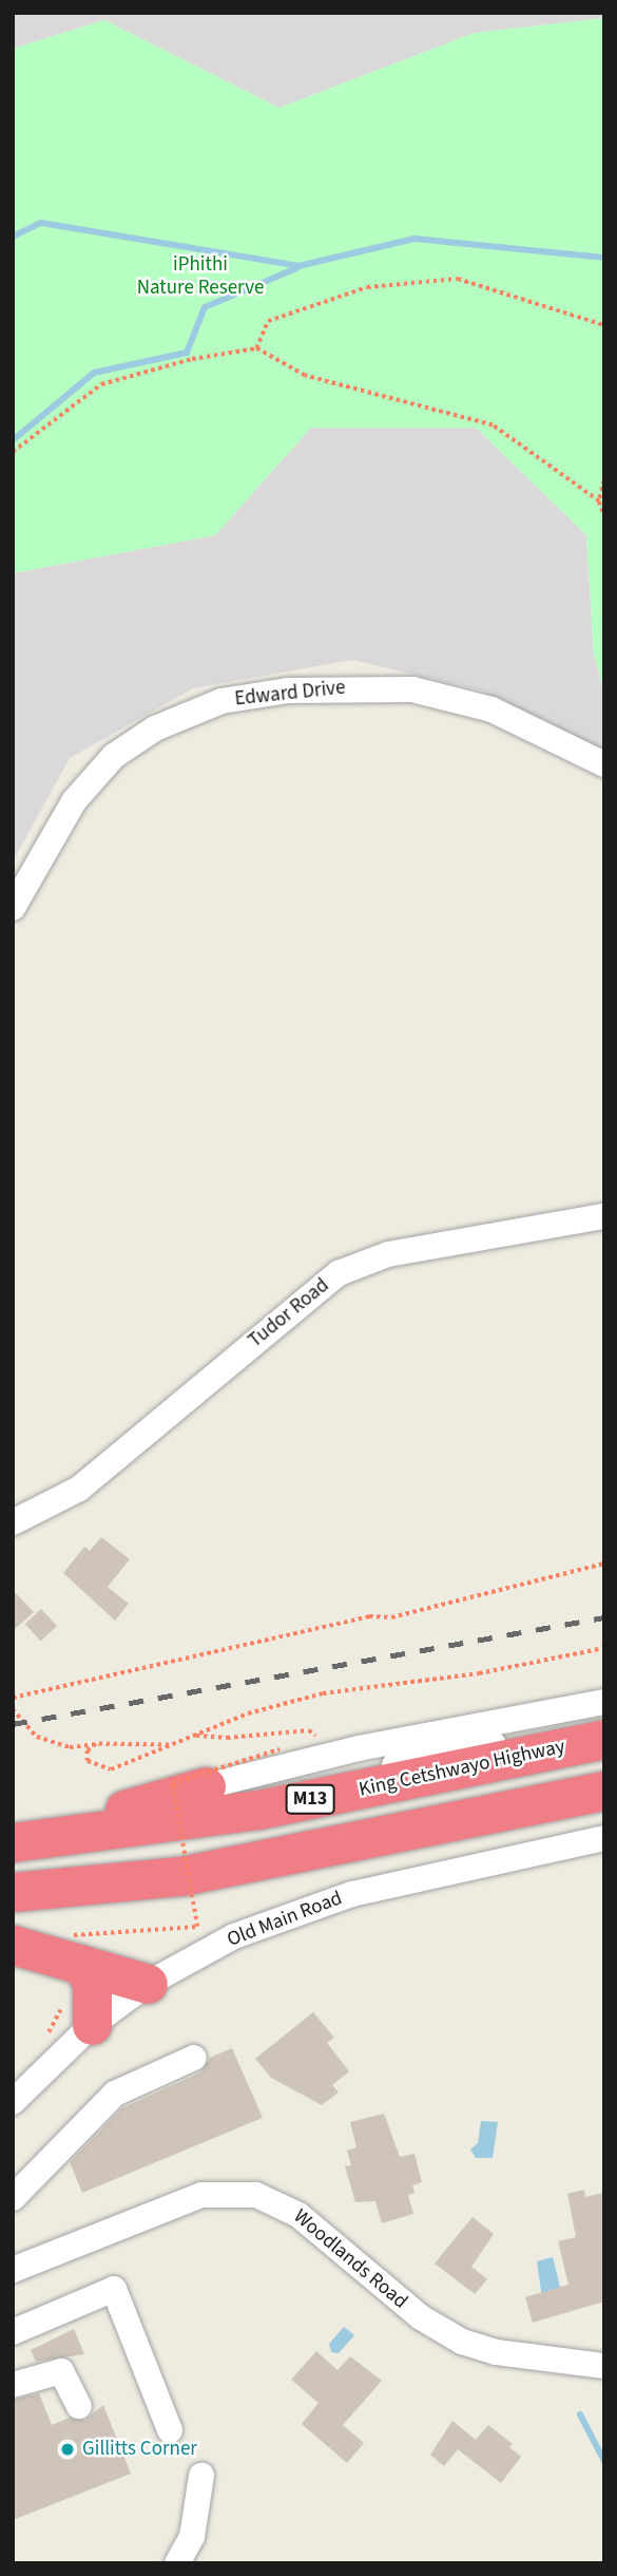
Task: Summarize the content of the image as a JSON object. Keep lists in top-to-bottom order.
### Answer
{
  "streets": {
    "highway": ["King Cetshwayo Highway", "M13"],
    "street": [
      "Edward Drive",
      "Tudor Road",
      "Old Main Road",
      "Woodlands Road"
    ]
  },
  "parks": ["iPhithi Nature Reserve"],
  "places": ["Gillitts Corner"]
}
